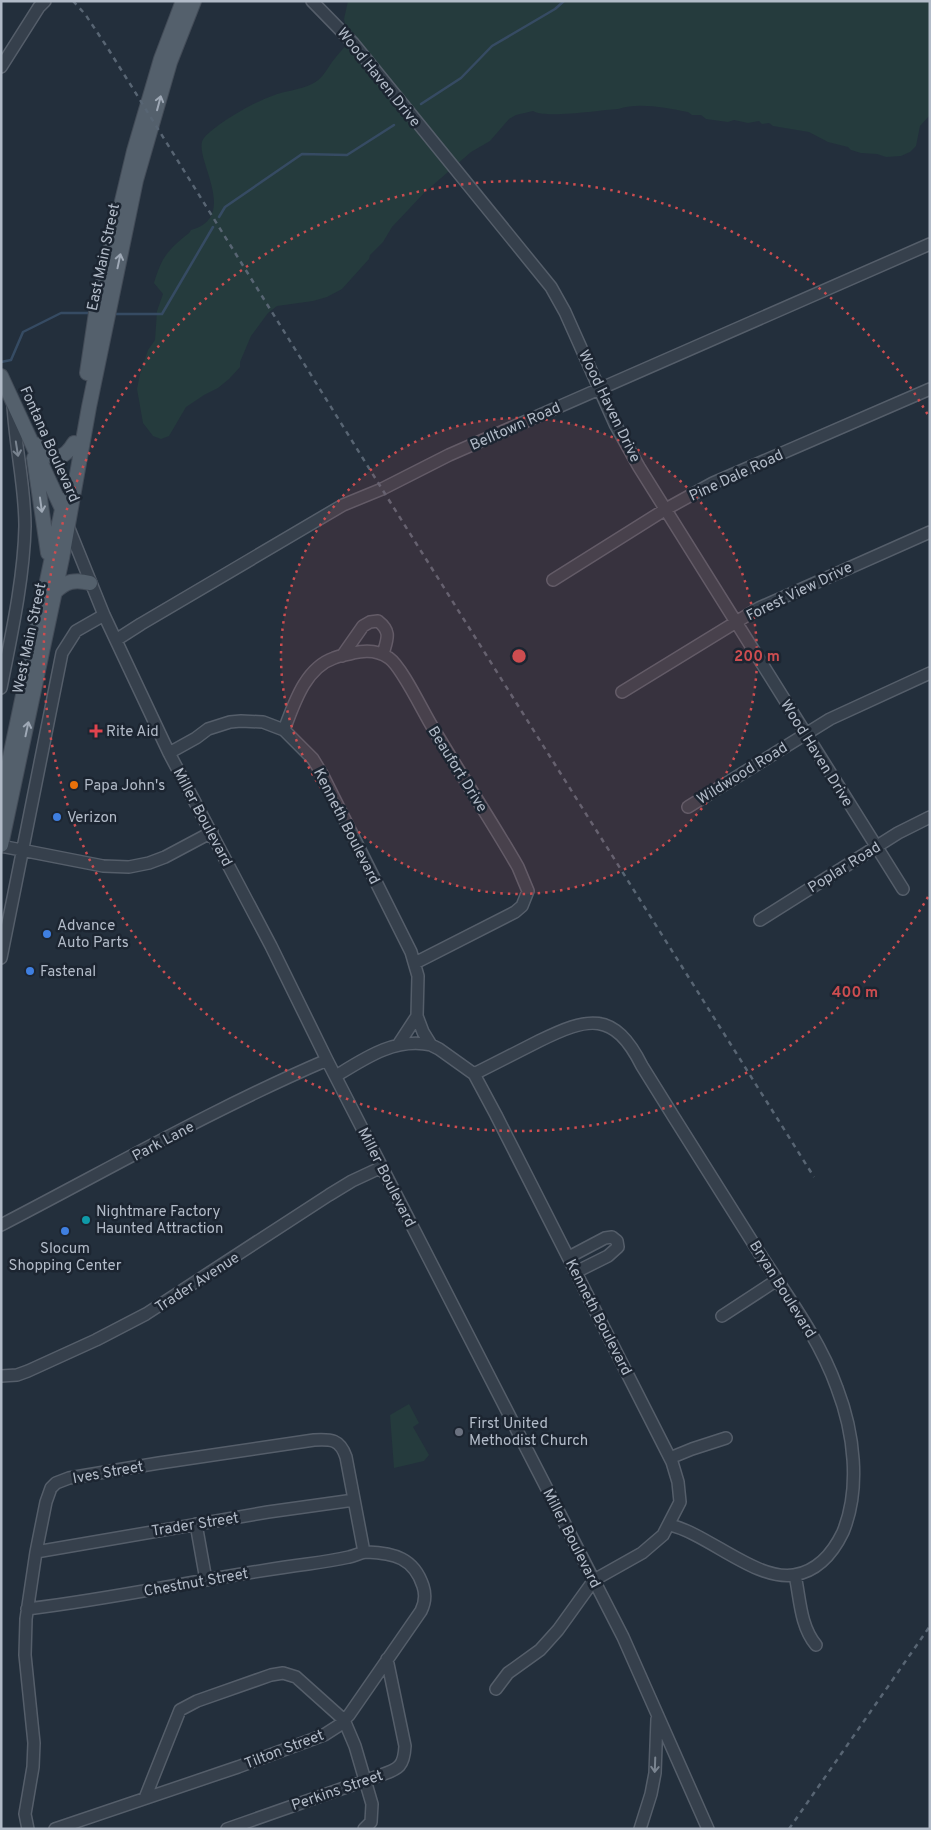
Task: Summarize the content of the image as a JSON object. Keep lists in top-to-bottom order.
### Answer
{
  "streets": {
    "main road": ["East Main Street", "Fontana Boulevard", "West Main Street"],
    "street": [
      "Wood Haven Drive",
      "Belltown Road",
      "Pine Dale Road",
      "Forest View Drive",
      "Beaufort Drive",
      "Wildwood Road",
      "Miller Boulevard",
      "Kenneth Boulevard",
      "Poplar Road",
      "Park Lane",
      "Trader Avenue",
      "Bryan Boulevard",
      "Ives Street",
      "Trader Street",
      "Chestnut Street",
      "Tilton Street",
      "Perkins Street"
    ]
  },
  "crossings": [
    ["Wood Haven Drive", "Belltown Road"],
    ["Wood Haven Drive", "Pine Dale Road"],
    ["Wood Haven Drive", "Forest View Drive"],
    ["Wood Haven Drive", "Wildwood Road"],
    ["Wood Haven Drive", "Poplar Road"],
    ["East Main Street", "Fontana Boulevard"],
    ["East Main Street", "West Main Street"],
    ["East Main Street", "Miller Boulevard"],
    ["Belltown Road", "Miller Boulevard"],
    ["Fontana Boulevard", "West Main Street"],
    ["Fontana Boulevard", "Miller Boulevard"],
    ["West Main Street", "Miller Boulevard"],
    ["Beaufort Drive", "Kenneth Boulevard"],
    ["Miller Boulevard", "Kenneth Boulevard"],
    ["Miller Boulevard", "Park Lane"],
    ["Miller Boulevard", "Trader Avenue"],
    ["Kenneth Boulevard", "Bryan Boulevard"],
    ["Ives Street", "Trader Street"],
    ["Ives Street", "Chestnut Street"],
    ["Ives Street", "Tilton Street"],
    ["Chestnut Street", "Tilton Street"],
    ["Tilton Street", "Perkins Street"]
  ],
  "places": {
    "health": ["Rite Aid"],
    "other": [
      "Papa John's",
      "Verizon",
      "Advance Auto Parts",
      "Fastenal",
      "Nightmare Factory Haunted Attraction",
      "Slocum Shopping Center",
      "First United Methodist Church"
    ]
  },
  "rings": ["200 m", "400 m"]
}
